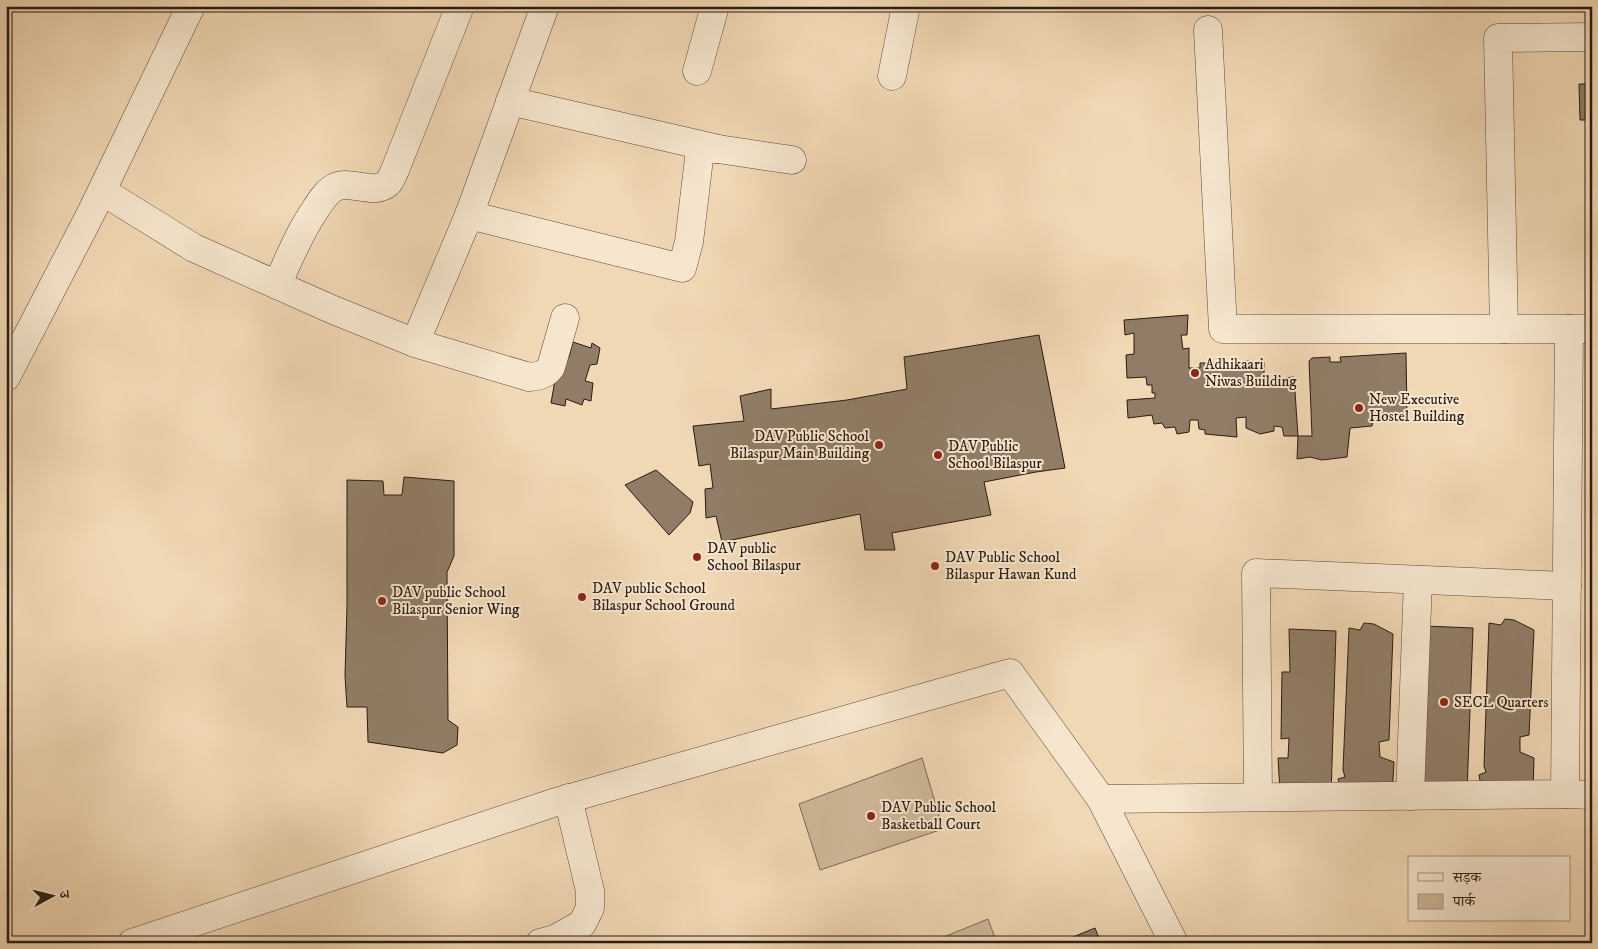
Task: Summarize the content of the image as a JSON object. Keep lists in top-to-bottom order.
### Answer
{
  "places": [
    "Adhikaari Niwas Building",
    "New Executive Hostel Building",
    "DAV Public School Bilaspur Main Building",
    "DAV Public School Bilaspur",
    "DAV public School Bilaspur",
    "DAV Public School Bilaspur Hawan Kund",
    "DAV public School Bilaspur School Ground",
    "DAV public School Bilaspur Senior Wing",
    "SECL Quarters",
    "DAV Public School Basketball Court"
  ],
  "legend": ["सड़क", "पार्क"],
  "north": "right"
}
